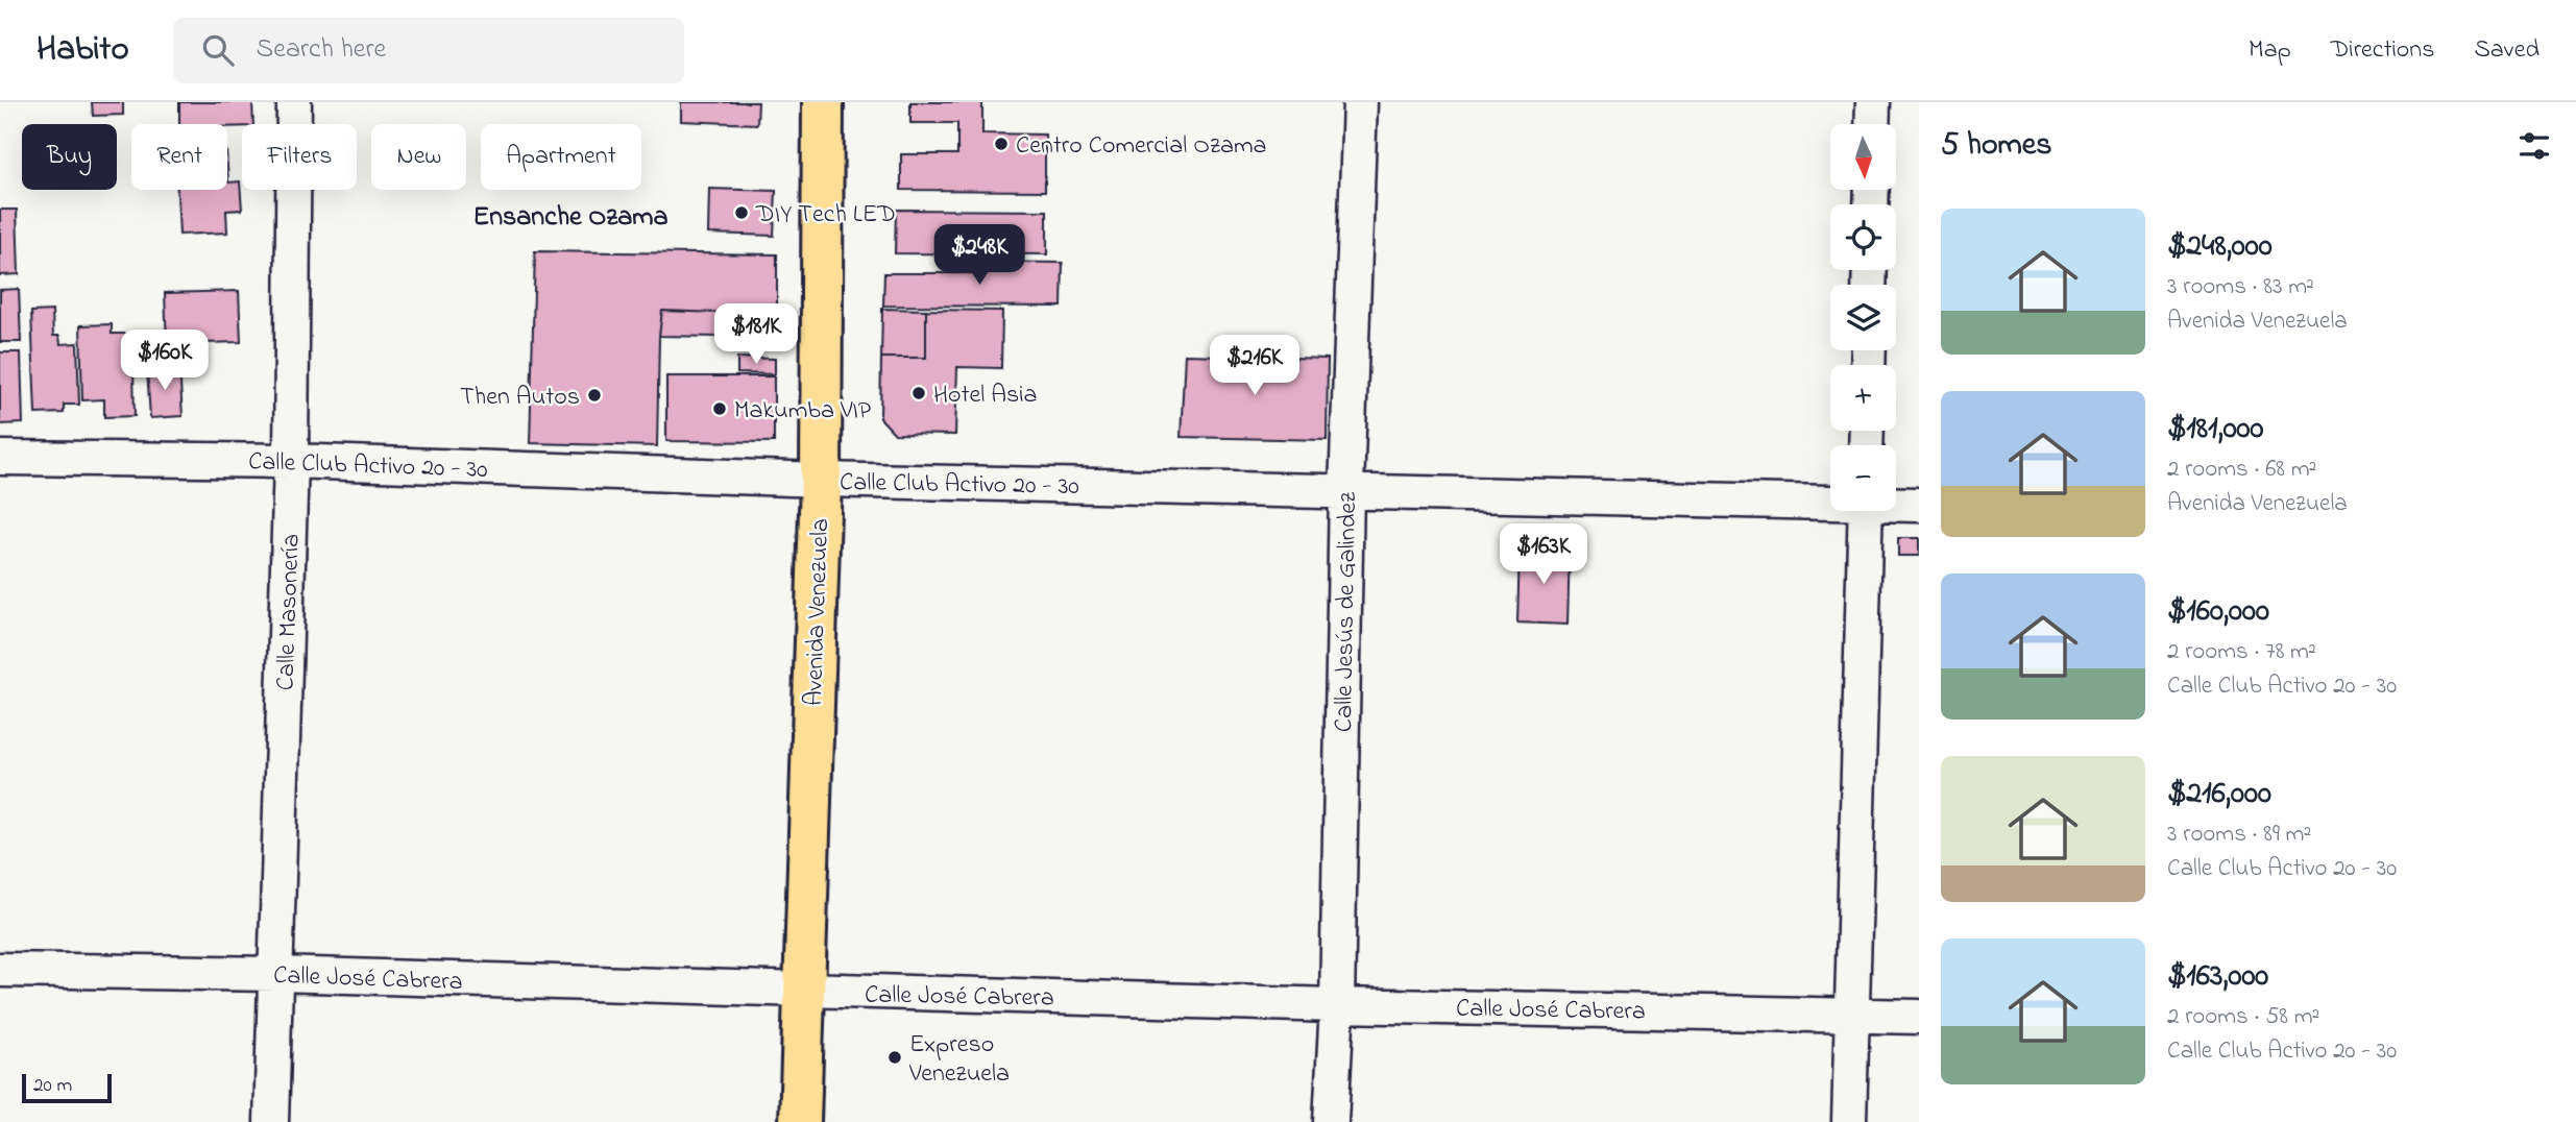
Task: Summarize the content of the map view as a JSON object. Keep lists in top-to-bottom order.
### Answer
{
  "streets": {
    "main road": ["Avenida Venezuela"],
    "street": [
      "Calle Club Activo 20 - 30",
      "Calle Masonería",
      "Calle Jesús de Galindez",
      "Calle José Cabrera"
    ]
  },
  "crossings": [
    ["Calle Club Activo 20 - 30", "Calle Masonería"],
    ["Calle Club Activo 20 - 30", "Avenida Venezuela"],
    ["Calle Club Activo 20 - 30", "Calle Jesús de Galindez"],
    ["Calle Masonería", "Calle José Cabrera"],
    ["Avenida Venezuela", "Calle José Cabrera"],
    ["Calle Jesús de Galindez", "Calle José Cabrera"]
  ],
  "districts": ["Ensanche Ozama"],
  "places": [
    "Centro Comercial Ozama",
    "DIY Tech LED",
    "Hotel Asia",
    "Then Autos",
    "Makumba VIP",
    "Expreso Venezuela"
  ],
  "scale_bar": "20 m",
  "north": "bottom",
  "page": {
    "header": "Habito",
    "search": "Search here",
    "nav": ["Map", "Directions", "Saved"],
    "heading": "5 homes",
    "map_buttons": ["+", "−"],
    "chip": [
      "Buy",
      "Rent",
      "Filters",
      "New",
      "Apartment"
    ],
    "list": [
      {
        "name": "$248,000",
        "note": "3 rooms · 83 m² · Avenida Venezuela"
      },
      {
        "name": "$181,000",
        "note": "2 rooms · 68 m² · Avenida Venezuela"
      },
      {
        "name": "$160,000",
        "note": "2 rooms · 78 m² · Calle Club Activo 20 - 30"
      },
      {
        "name": "$216,000",
        "note": "3 rooms · 89 m² · Calle Club Activo 20 - 30"
      },
      {
        "name": "$163,000",
        "note": "2 rooms · 58 m² · Calle Club Activo 20 - 30"
      }
    ],
    "price": [
      "$248K",
      "$181K",
      "$160K",
      "$216K",
      "$163K"
    ],
    "scale": "20 m"
  }
}
